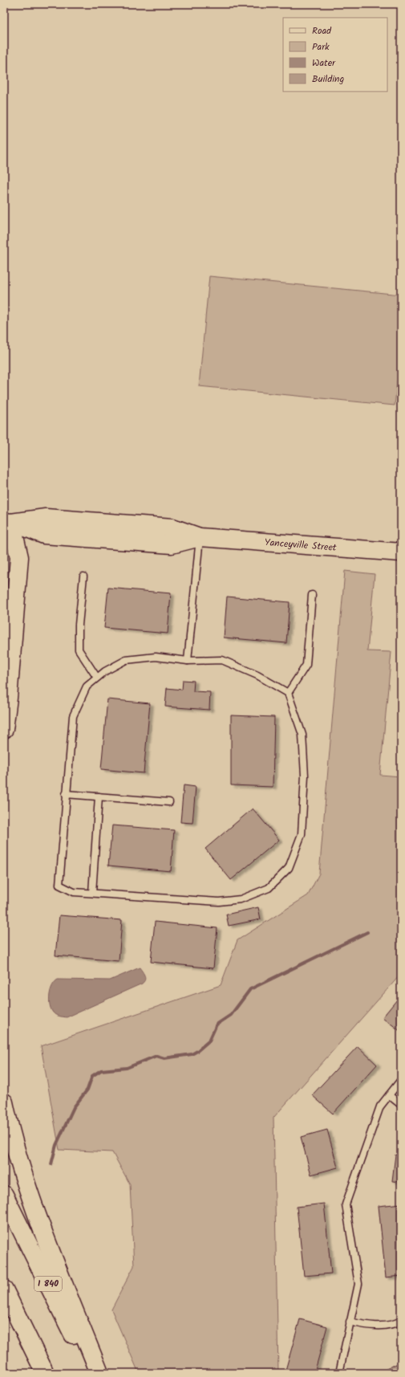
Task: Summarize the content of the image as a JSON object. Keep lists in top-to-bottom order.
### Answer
{
  "streets": {
    "main road": ["Yanceyville Street", "I 840"]
  },
  "legend": [
    "Road",
    "Park",
    "Water",
    "Building"
  ]
}
